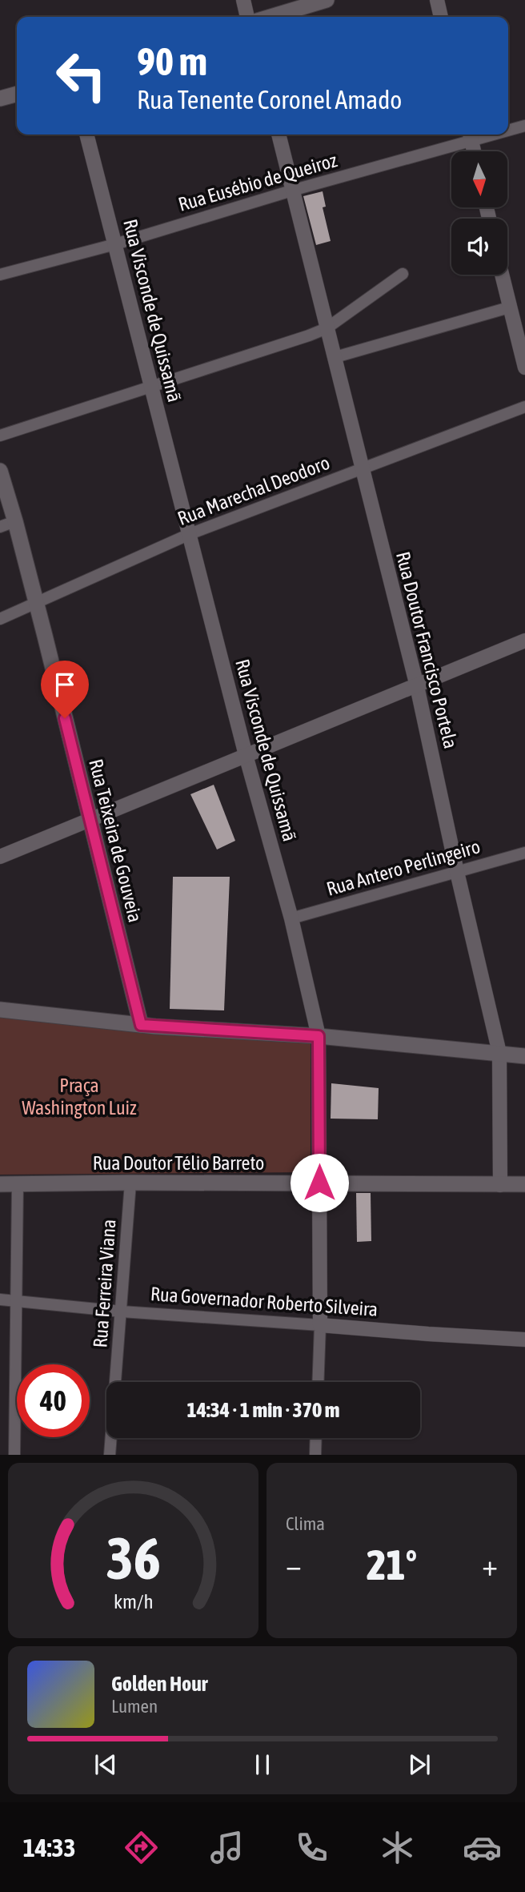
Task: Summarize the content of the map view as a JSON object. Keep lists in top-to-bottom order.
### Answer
{
  "streets": {
    "main road": ["Rua Teixeira de Gouveia", "Rua Doutor Télio Barreto"],
    "street": [
      "Rua Eusébio de Queiroz",
      "Rua Visconde de Quissamã",
      "Rua Marechal Deodoro",
      "Rua Doutor Francisco Portela",
      "Rua Antero Perlingeiro",
      "Rua Ferreira Viana",
      "Rua Governador Roberto Silveira"
    ]
  },
  "crossings": [
    ["Rua Eusébio de Queiroz", "Rua Visconde de Quissamã"],
    ["Rua Eusébio de Queiroz", "Rua Doutor Francisco Portela"],
    ["Rua Visconde de Quissamã", "Rua Marechal Deodoro"],
    ["Rua Visconde de Quissamã", "Rua Antero Perlingeiro"],
    ["Rua Visconde de Quissamã", "Rua Doutor Télio Barreto"],
    ["Rua Visconde de Quissamã", "Rua Governador Roberto Silveira"],
    ["Rua Marechal Deodoro", "Rua Doutor Francisco Portela"],
    ["Rua Marechal Deodoro", "Rua Teixeira de Gouveia"],
    ["Rua Doutor Francisco Portela", "Rua Antero Perlingeiro"],
    ["Rua Doutor Francisco Portela", "Rua Doutor Télio Barreto"],
    ["Rua Doutor Télio Barreto", "Rua Ferreira Viana"],
    ["Rua Ferreira Viana", "Rua Governador Roberto Silveira"]
  ],
  "parks": ["Praça Washington Luiz"],
  "north": "bottom",
  "page": {
    "turn": ["90 m", "Rua Tenente Coronel Amado"],
    "limit": "40",
    "trip": "14:34 · 1 min · 370 m",
    "tile": "Clima",
    "heat": ["−", "21°", "+"],
    "song": ["Golden Hour", "Lumen"],
    "tabs": "14:33",
    "gauge": ["36", "km/h"]
  }
}
